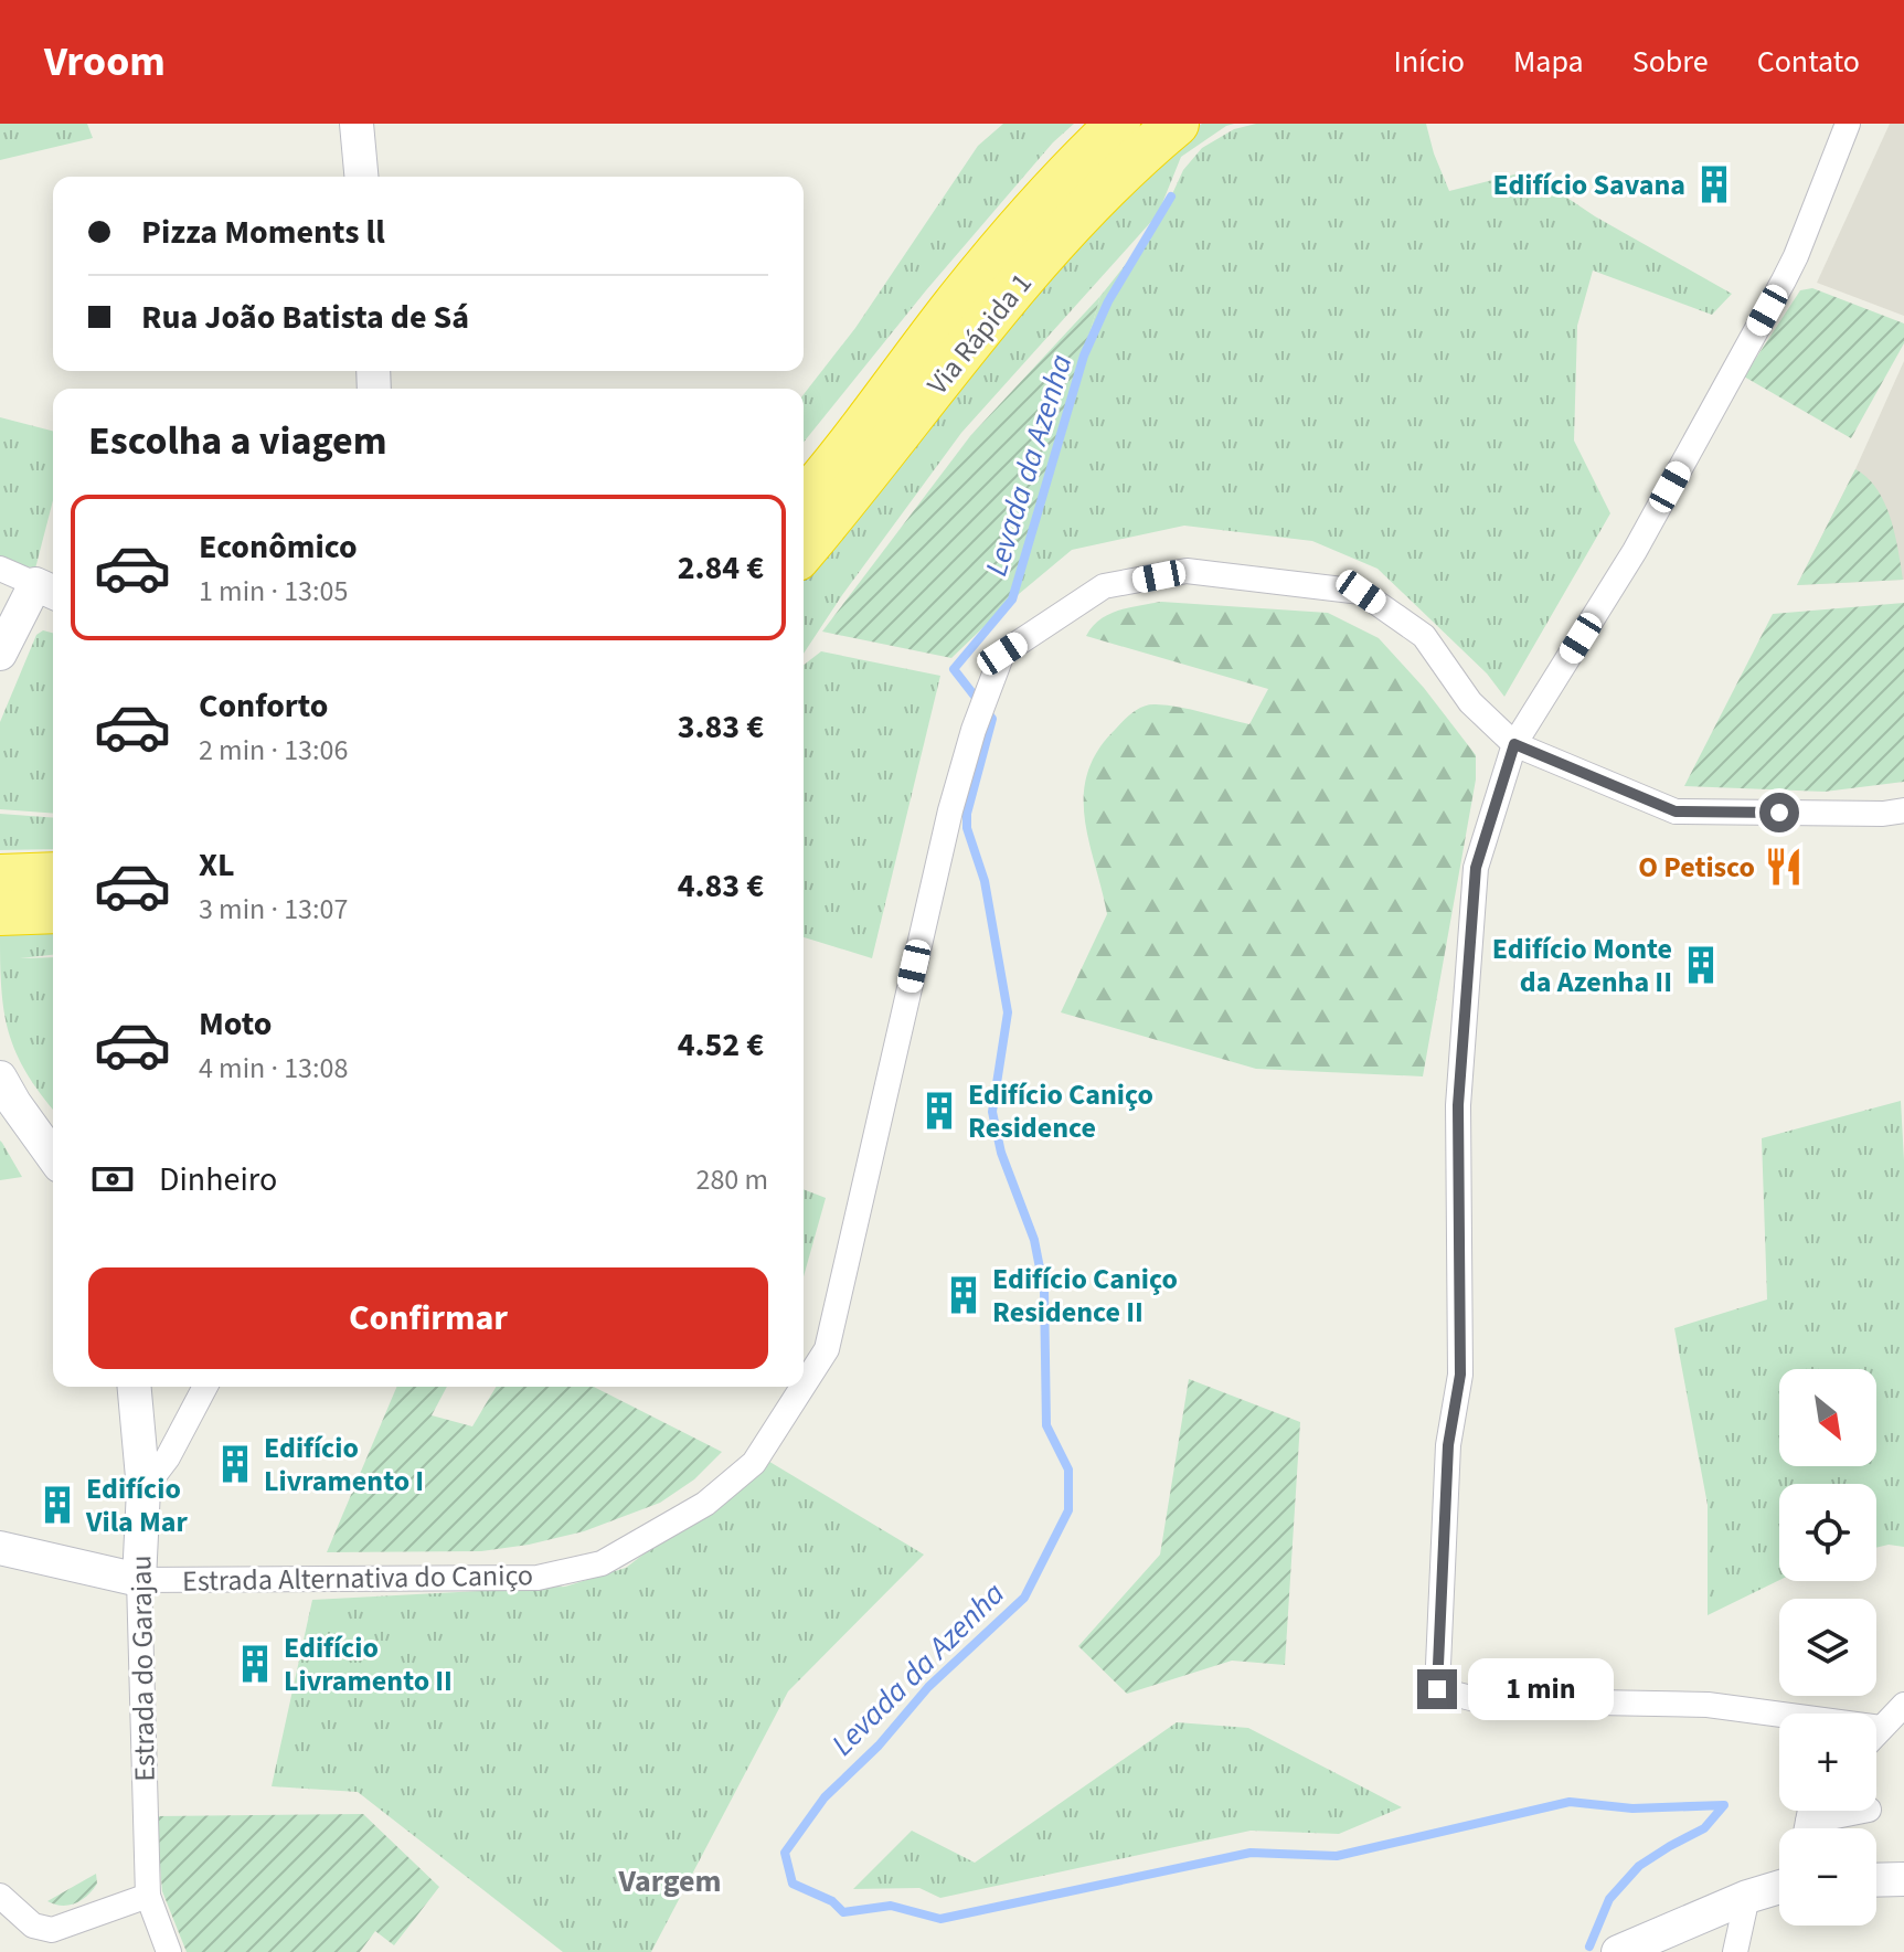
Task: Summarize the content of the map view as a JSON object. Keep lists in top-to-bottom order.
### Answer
{
  "streets": {
    "highway": ["Via Rápida 1"],
    "street": ["Estrada Alternativa do Caniço", "Estrada do Garajau"]
  },
  "crossings": [
    ["Estrada Alternativa do Caniço", "Estrada do Garajau"]
  ],
  "districts": ["Vargem"],
  "water": ["Levada da Azenha"],
  "places": {
    "building": [
      "Edifício Savana",
      "Edifício Monte da Azenha II",
      "Edifício Caniço Residence",
      "Edifício Caniço Residence II",
      "Edifício Livramento I",
      "Edifício Vila Mar",
      "Edifício Livramento II"
    ],
    "restaurant": ["O Petisco"]
  },
  "north": "bottom right",
  "page": {
    "header": "Vroom",
    "nav": [
      "Início",
      "Mapa",
      "Sobre",
      "Contato"
    ],
    "banner": ["Pizza Moments ll", "Rua João Batista de Sá"],
    "heading": "Escolha a viagem",
    "list": [
      {
        "name": "Econômico",
        "note": "1 min · 13:05",
        "value": "2.84 €"
      },
      {
        "name": "Conforto",
        "note": "2 min · 13:06",
        "value": "3.83 €"
      },
      {
        "name": "XL",
        "note": "3 min · 13:07",
        "value": "4.83 €"
      },
      {
        "name": "Moto",
        "note": "4 min · 13:08",
        "value": "4.52 €"
      }
    ],
    "pay": ["Dinheiro", "280 m"],
    "buttons": "Confirmar",
    "map_buttons": ["+", "−"],
    "bubble": "1 min"
  }
}
